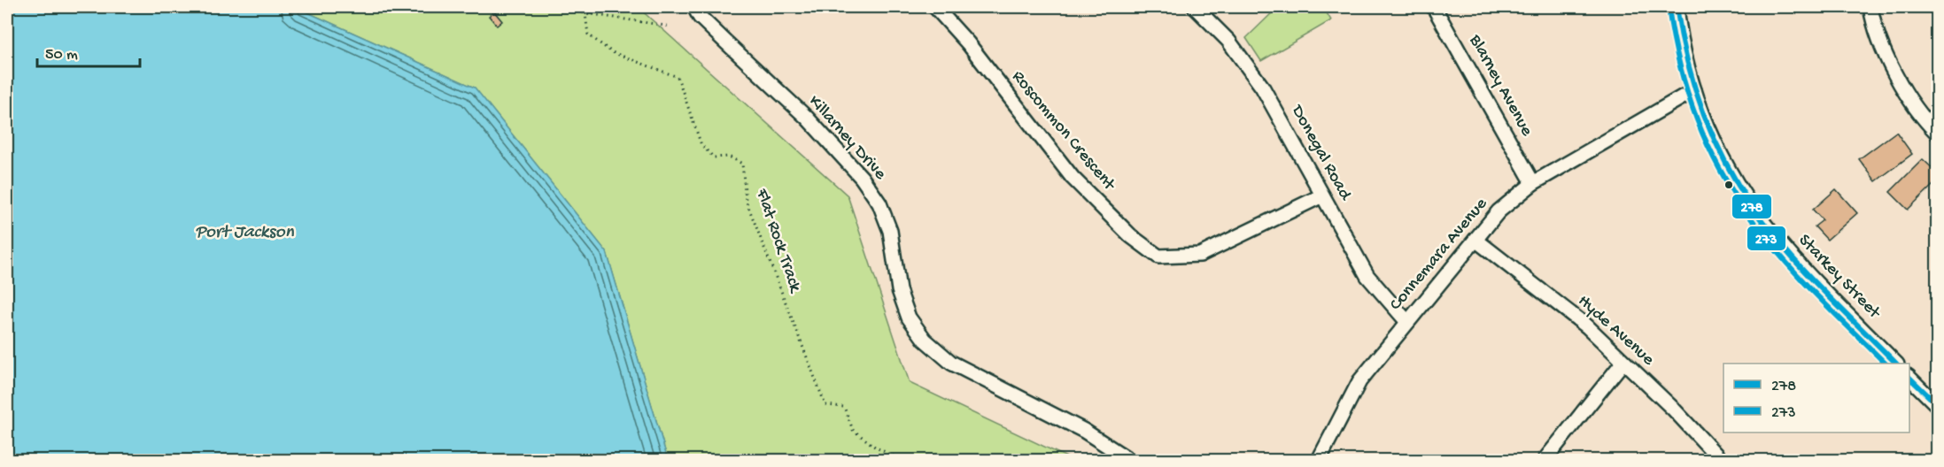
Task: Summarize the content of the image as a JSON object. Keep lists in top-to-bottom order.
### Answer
{
  "streets": {
    "street": [
      "Blarney Avenue",
      "Roscommon Crescent",
      "Killarney Drive",
      "Donegal Road",
      "Connemara Avenue",
      "Starkey Street",
      "Hyde Avenue"
    ],
    "path": ["Flat Rock Track"]
  },
  "crossings": [
    ["Blarney Avenue", "Connemara Avenue"],
    ["Roscommon Crescent", "Donegal Road"],
    ["Donegal Road", "Connemara Avenue"],
    ["Connemara Avenue", "Starkey Street"],
    ["Connemara Avenue", "Hyde Avenue"]
  ],
  "water": ["Port Jackson"],
  "lines": ["transit line 278", "transit line 273"],
  "legend": ["278", "273"],
  "scale_bar": "50 m"
}
